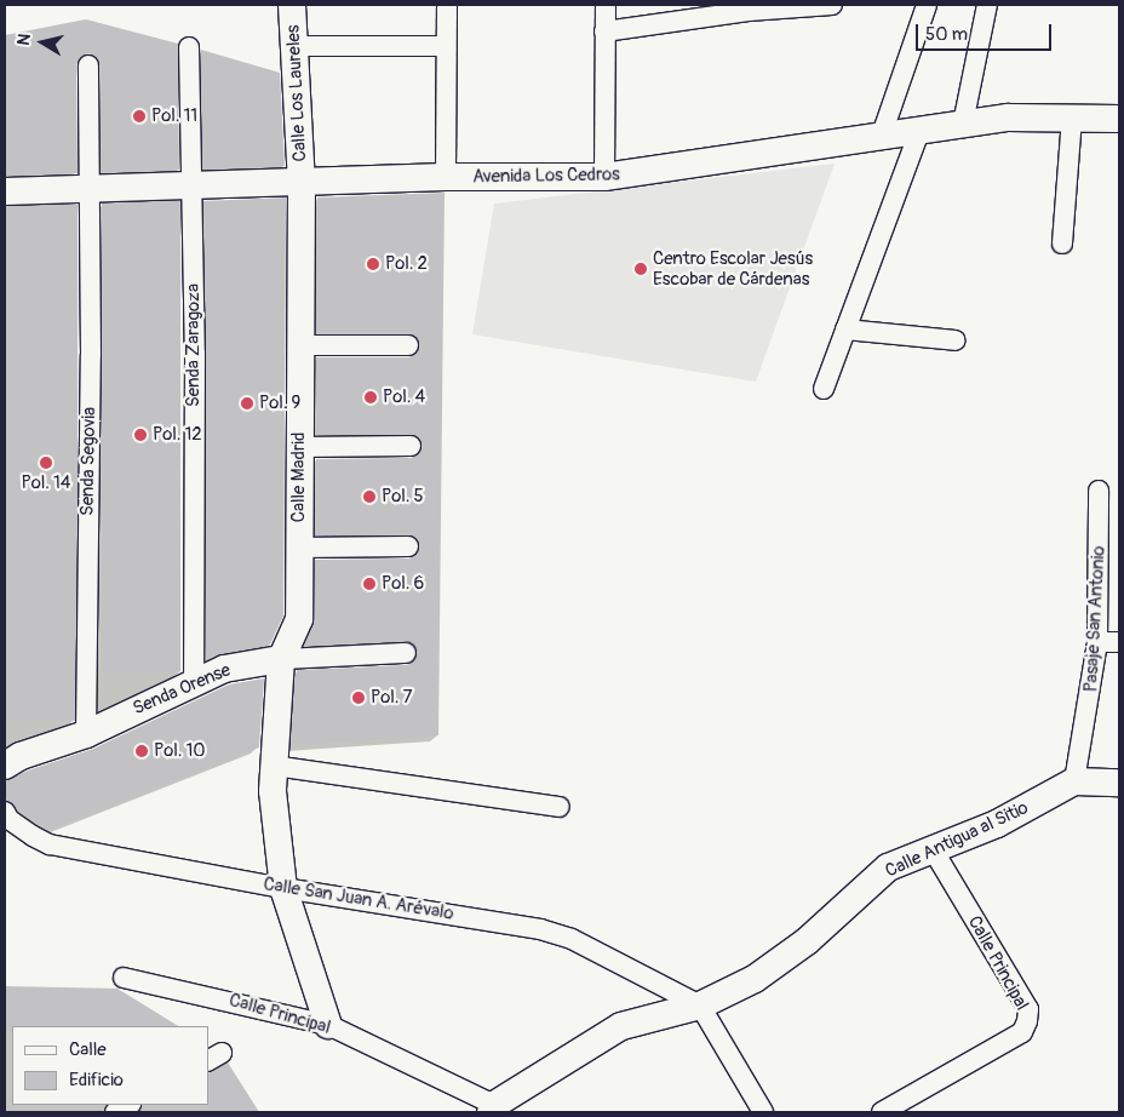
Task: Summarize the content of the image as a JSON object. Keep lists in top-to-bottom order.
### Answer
{
  "streets": {
    "street": [
      "Calle Los Laureles",
      "Avenida Los Cedros",
      "Senda Zaragoza",
      "Senda Segovia",
      "Calle Madrid",
      "Pasaje San Antonio",
      "Senda Orense",
      "Calle Antigua al Sitio",
      "Calle San Juan A. Arévalo",
      "Calle Principal"
    ]
  },
  "crossings": [
    ["Calle Los Laureles", "Avenida Los Cedros"],
    ["Calle Los Laureles", "Calle Madrid"],
    ["Avenida Los Cedros", "Senda Zaragoza"],
    ["Avenida Los Cedros", "Senda Segovia"],
    ["Avenida Los Cedros", "Calle Madrid"],
    ["Senda Zaragoza", "Senda Orense"],
    ["Senda Segovia", "Senda Orense"],
    ["Calle Madrid", "Senda Orense"],
    ["Pasaje San Antonio", "Calle Antigua al Sitio"],
    ["Calle Antigua al Sitio", "Calle San Juan A. Arévalo"],
    ["Calle Antigua al Sitio", "Calle Principal"]
  ],
  "places": [
    "Pol. 11",
    "Pol. 2",
    "Centro Escolar Jesús Escobar de Cárdenas",
    "Pol. 4",
    "Pol. 9",
    "Pol. 12",
    "Pol. 14",
    "Pol. 5",
    "Pol. 6",
    "Pol. 7",
    "Pol. 10"
  ],
  "legend": ["Calle", "Edificio"],
  "scale_bar": "50 m",
  "north": "left"
}
